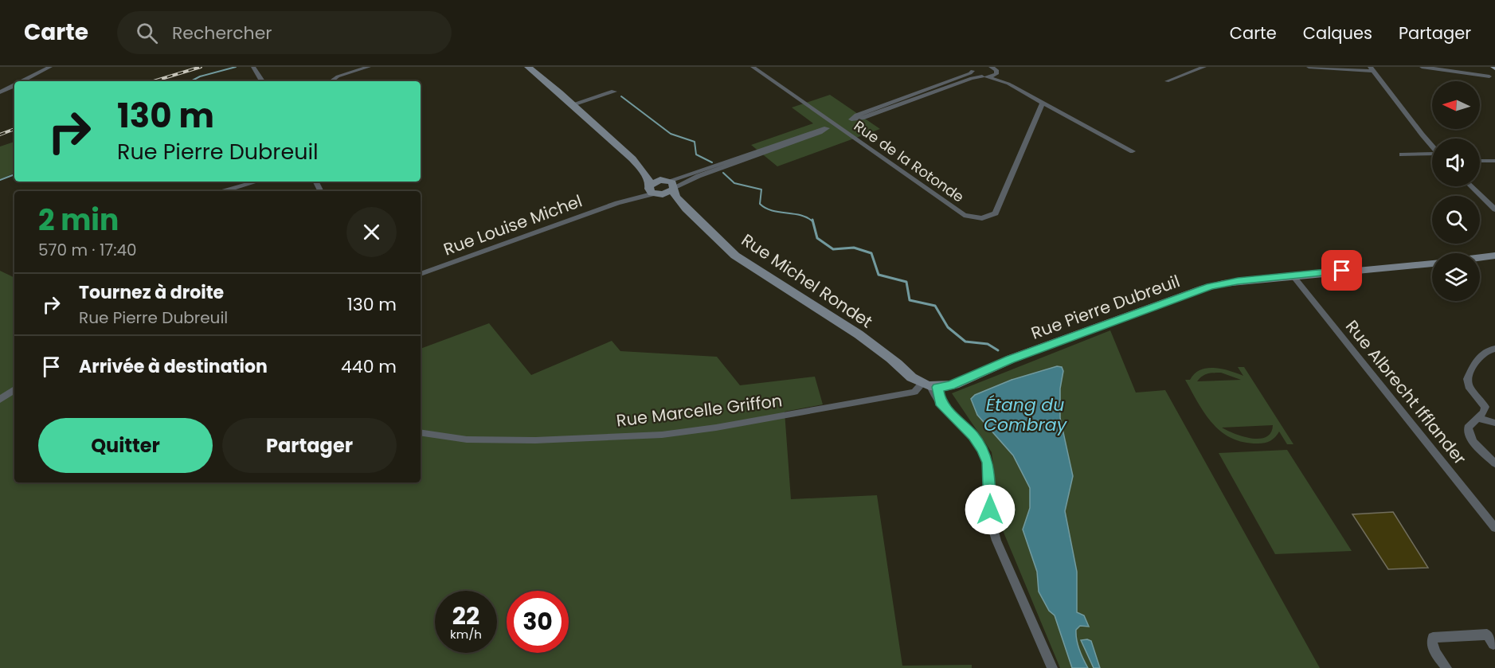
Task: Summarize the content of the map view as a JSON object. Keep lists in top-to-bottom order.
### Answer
{
  "streets": {
    "street": [
      "Rue de la Rotonde",
      "Rue Louise Michel",
      "Rue Michel Rondet",
      "Rue Pierre Dubreuil",
      "Rue Albrecht Ifflander",
      "Rue Marcelle Griffon"
    ]
  },
  "crossings": [
    ["Rue Louise Michel", "Rue Michel Rondet"],
    ["Rue Michel Rondet", "Rue Pierre Dubreuil"],
    ["Rue Michel Rondet", "Rue Marcelle Griffon"],
    ["Rue Pierre Dubreuil", "Rue Albrecht Ifflander"],
    ["Rue Pierre Dubreuil", "Rue Marcelle Griffon"]
  ],
  "water": ["Étang du Combray"],
  "north": "left",
  "page": {
    "header": "Carte",
    "search": "Rechercher",
    "nav": ["Carte", "Calques", "Partager"],
    "turn": ["130 m", "Rue Pierre Dubreuil"],
    "heading": ["2 min", "570 m · 17:40"],
    "list": [
      {
        "name": "Tournez à droite",
        "note": "Rue Pierre Dubreuil",
        "value": "130 m"
      },
      {
        "name": "Arrivée à destination",
        "value": "440 m"
      }
    ],
    "buttons": ["Quitter", "Partager"],
    "speed": "22 km/h",
    "limit": "30"
  }
}
